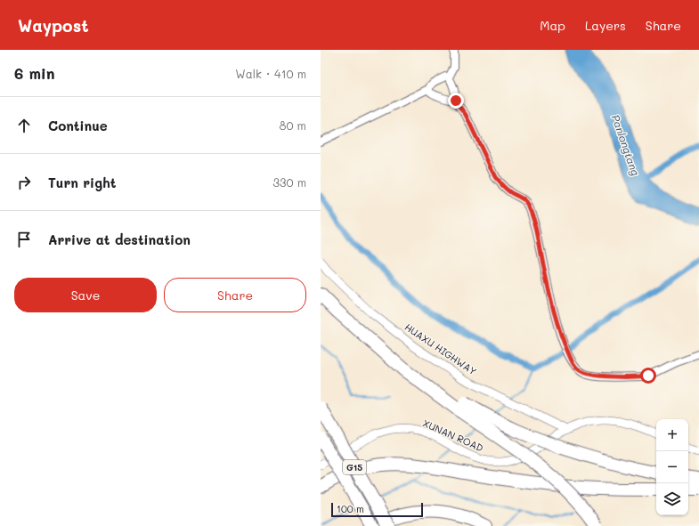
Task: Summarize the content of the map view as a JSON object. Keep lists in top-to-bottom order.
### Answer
{
  "streets": {
    "highway": ["G15"],
    "street": ["HUAXU HIGHWAY", "XUNAN ROAD"]
  },
  "crossings": [
    ["HUAXU HIGHWAY", "XUNAN ROAD"]
  ],
  "water": ["Panlongtang"],
  "scale_bar": "100 m",
  "page": {
    "header": "Waypost",
    "nav": ["Map", "Layers", "Share"],
    "heading": ["6 min", "Walk · 410 m"],
    "list": [
      ["Continue", "80 m"],
      ["Turn right", "330 m"],
      "Arrive at destination"
    ],
    "buttons": ["Save", "Share"],
    "map_buttons": ["+", "−"],
    "scale": "100 m"
  }
}
